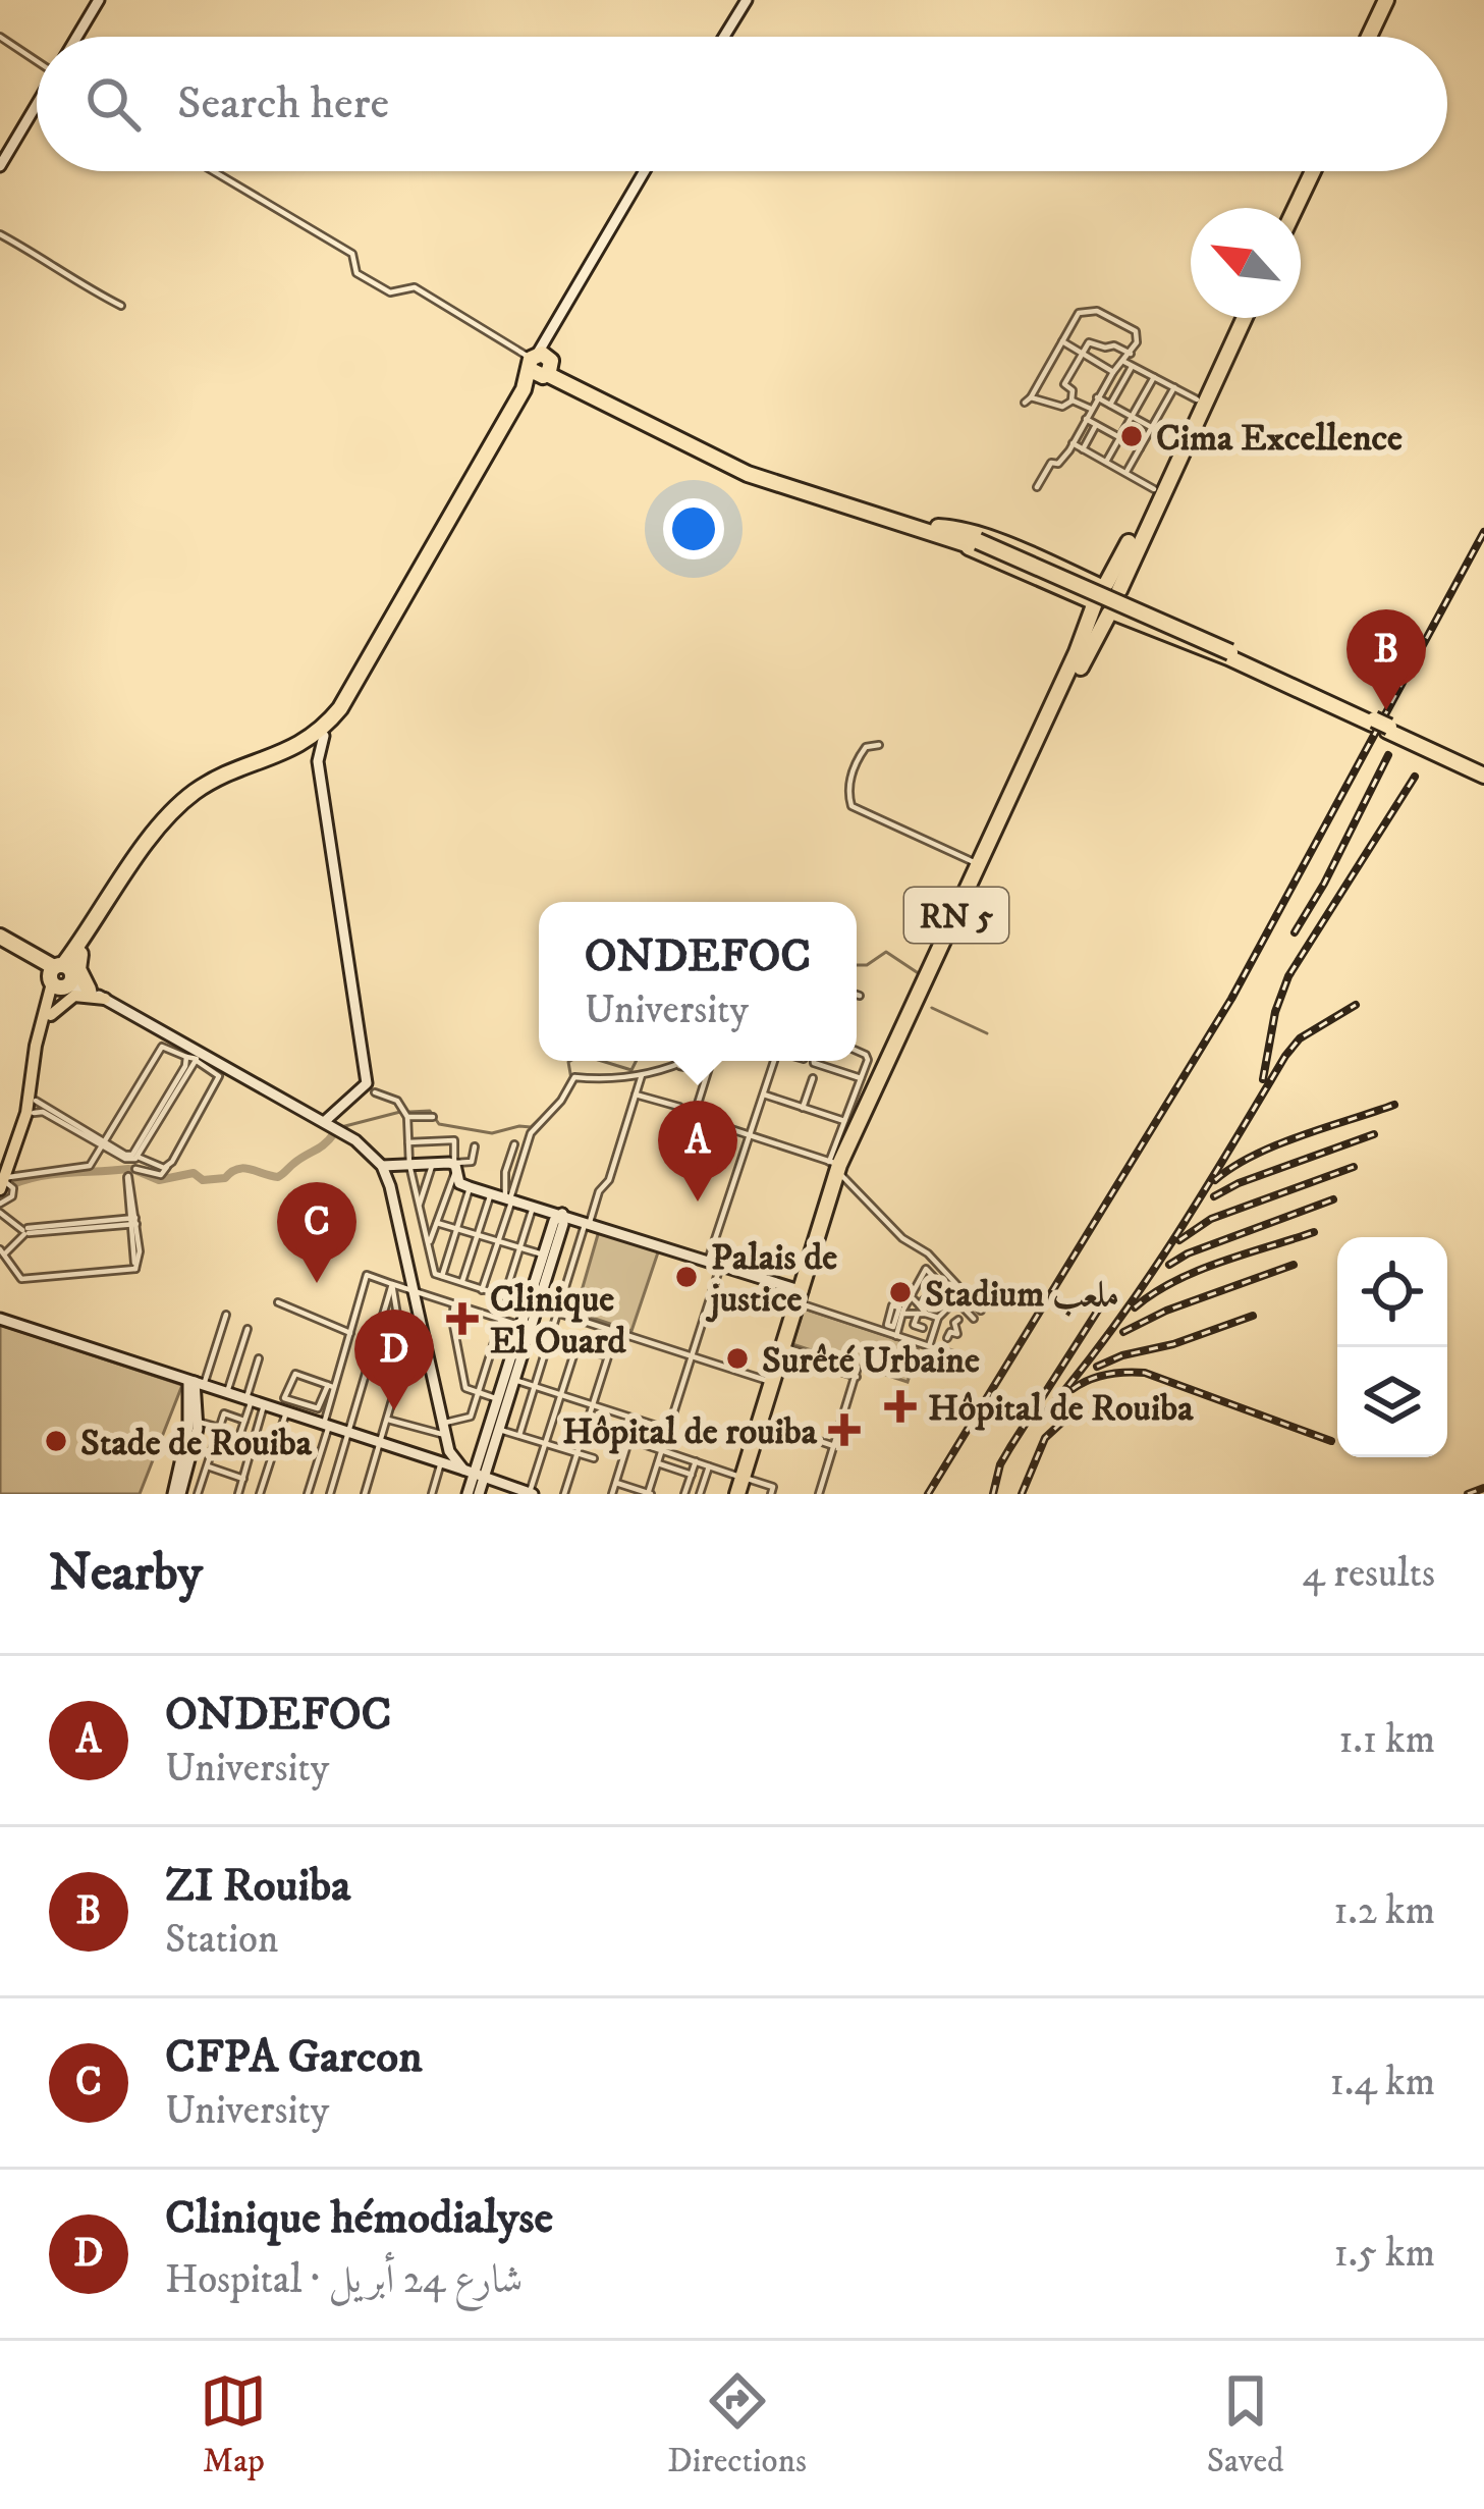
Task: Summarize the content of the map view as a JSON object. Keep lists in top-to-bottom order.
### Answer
{
  "streets": {
    "highway": ["RN 5"]
  },
  "places": {
    "other": [
      "Cima Excellence",
      "Palais de justice",
      "Stadium ملعب",
      "Surêté Urbaine",
      "Stade de Rouiba"
    ],
    "health": ["Clinique El Ouard", "Hôpital de Rouiba", "Hôpital de rouiba"]
  },
  "north": "top left",
  "page": {
    "search": "Search here",
    "pins": [
      "B",
      "A",
      "C",
      "D"
    ],
    "popup": ["ONDEFOC", "University"],
    "heading": ["Nearby", "4 results"],
    "list": [
      {
        "mark": "A",
        "name": "ONDEFOC",
        "note": "University",
        "value": "1.1 km"
      },
      {
        "mark": "B",
        "name": "ZI Rouiba",
        "note": "Station",
        "value": "1.2 km"
      },
      {
        "mark": "C",
        "name": "CFPA Garcon",
        "note": "University",
        "value": "1.4 km"
      },
      {
        "mark": "D",
        "name": "Clinique hémodialyse",
        "note": "Hospital · شارع 24 أبريل",
        "value": "1.5 km"
      }
    ],
    "nav": ["Map", "Directions", "Saved"]
  }
}
